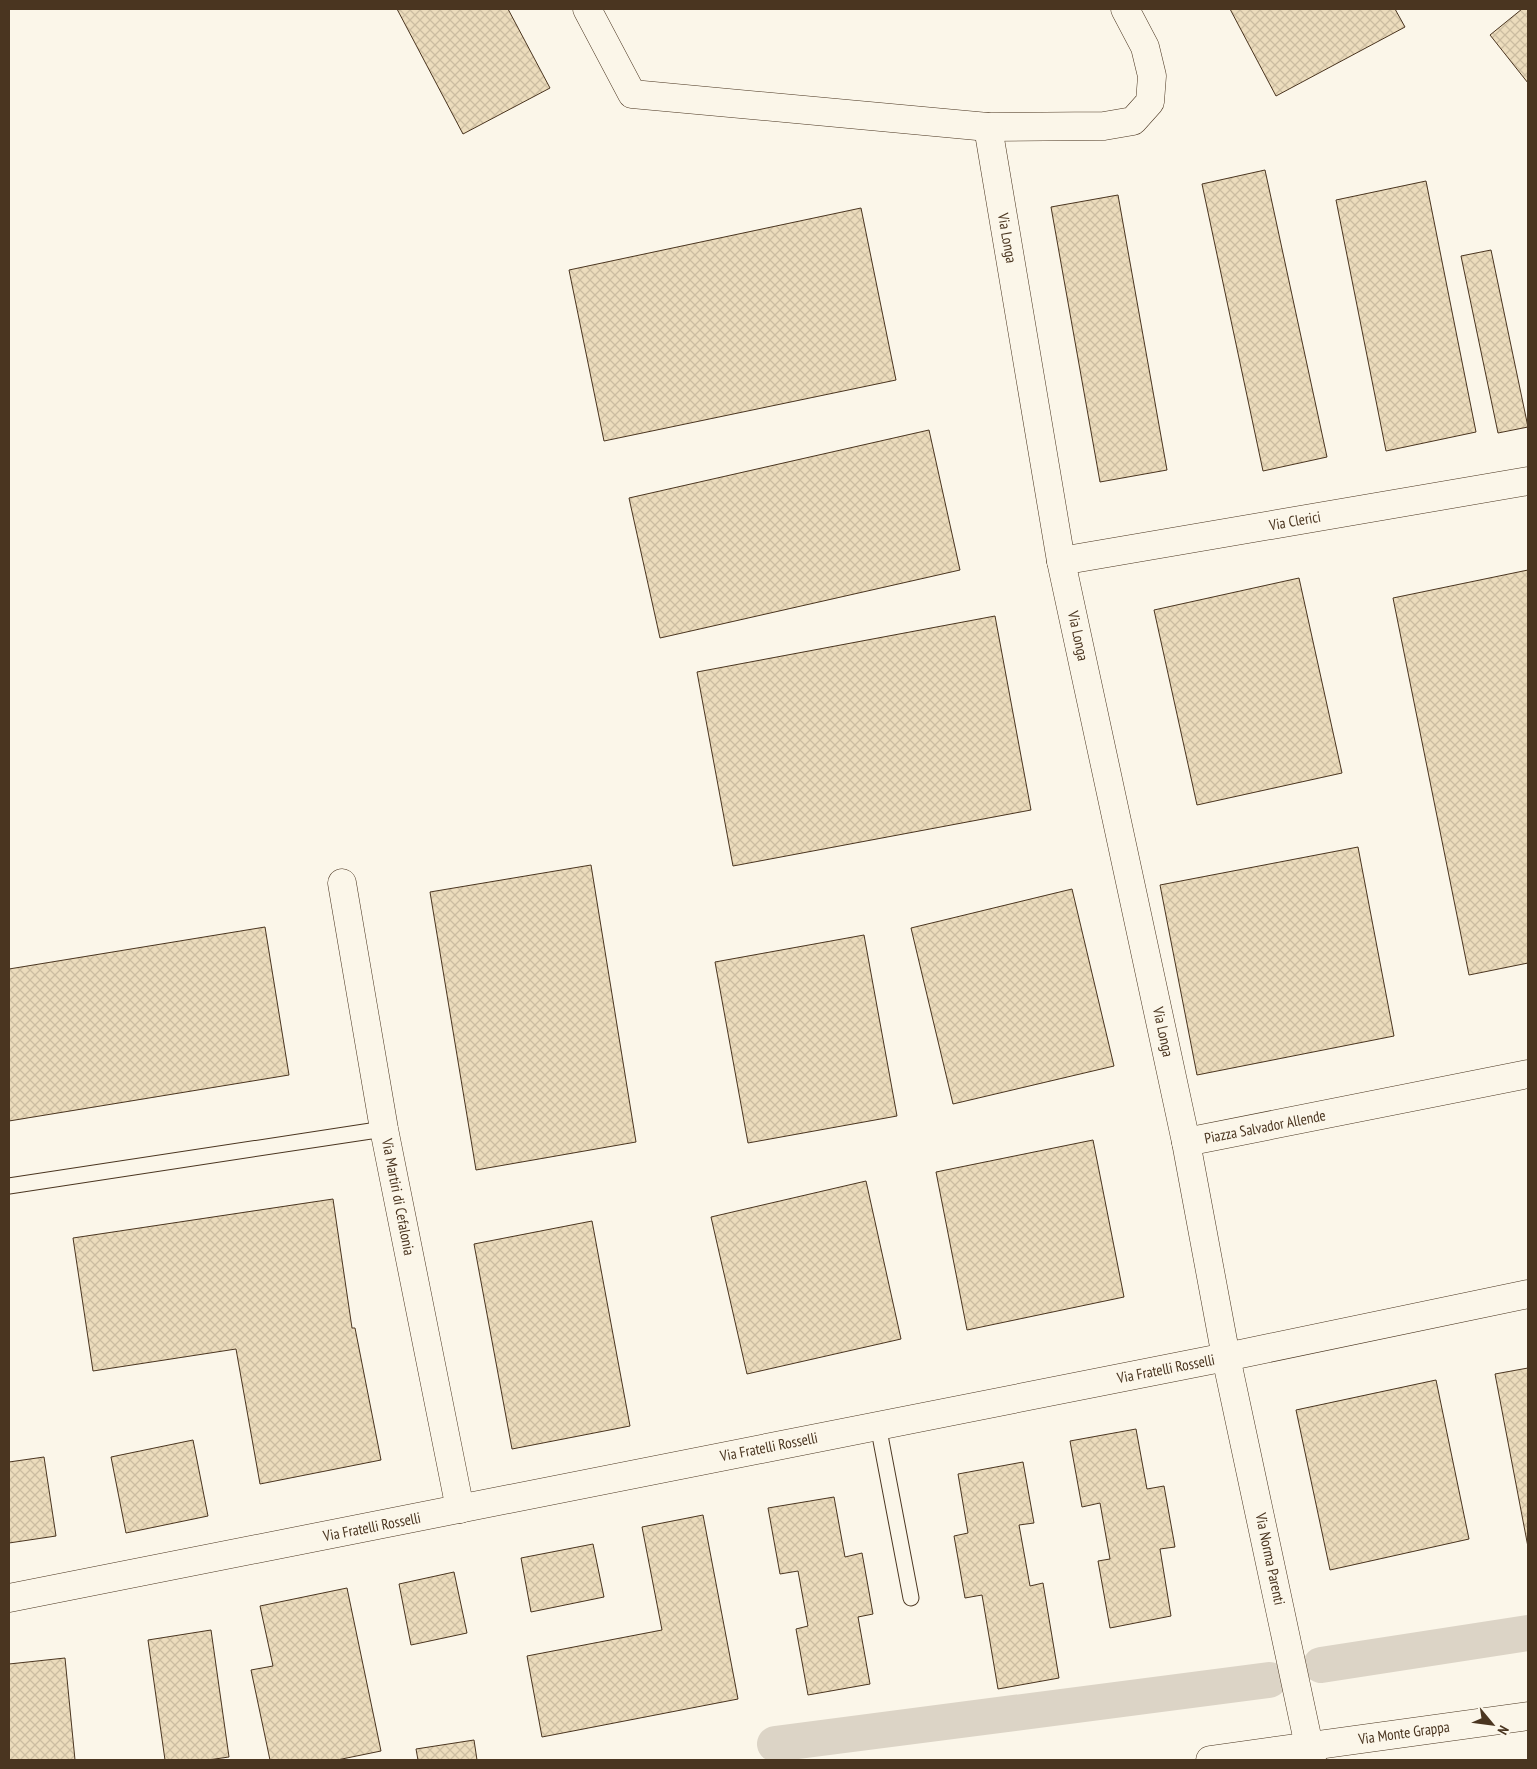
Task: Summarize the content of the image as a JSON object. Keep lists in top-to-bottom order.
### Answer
{
  "streets": {
    "street": [
      "Via Longa",
      "Via Clerici",
      "Piazza Salvador Allende",
      "Via Martiri di Cefalonia",
      "Via Fratelli Rosselli",
      "Via Norma Parenti",
      "Via Monte Grappa"
    ]
  },
  "crossings": [
    ["Via Longa", "Via Clerici"],
    ["Via Longa", "Piazza Salvador Allende"],
    ["Piazza Salvador Allende", "Via Fratelli Rosselli"],
    ["Piazza Salvador Allende", "Via Norma Parenti"],
    ["Via Martiri di Cefalonia", "Via Fratelli Rosselli"],
    ["Via Fratelli Rosselli", "Via Norma Parenti"],
    ["Via Norma Parenti", "Via Monte Grappa"]
  ],
  "north": "bottom right"
}
